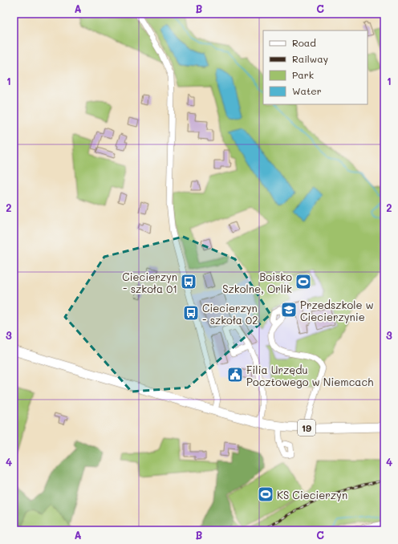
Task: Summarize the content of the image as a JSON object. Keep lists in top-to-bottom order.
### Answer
{
  "streets": {
    "highway": ["19"]
  },
  "places": {
    "bus stop": ["Ciecierzyn - szkoła 01", "Ciecierzyn - szkoła 02"],
    "sports": ["Boisko Szkolne, Orlik", "KS Ciecierzyn"],
    "school or university": ["Przedszkole w Ciecierzynie"],
    "public building": ["Filia Urzędu Pocztowego w Niemcach"]
  },
  "legend": [
    "Road",
    "Railway",
    "Park",
    "Water"
  ],
  "grid": {
    "columns": ["A", "B", "C"],
    "rows": [
      "1",
      "2",
      "3",
      "4"
    ]
  }
}
